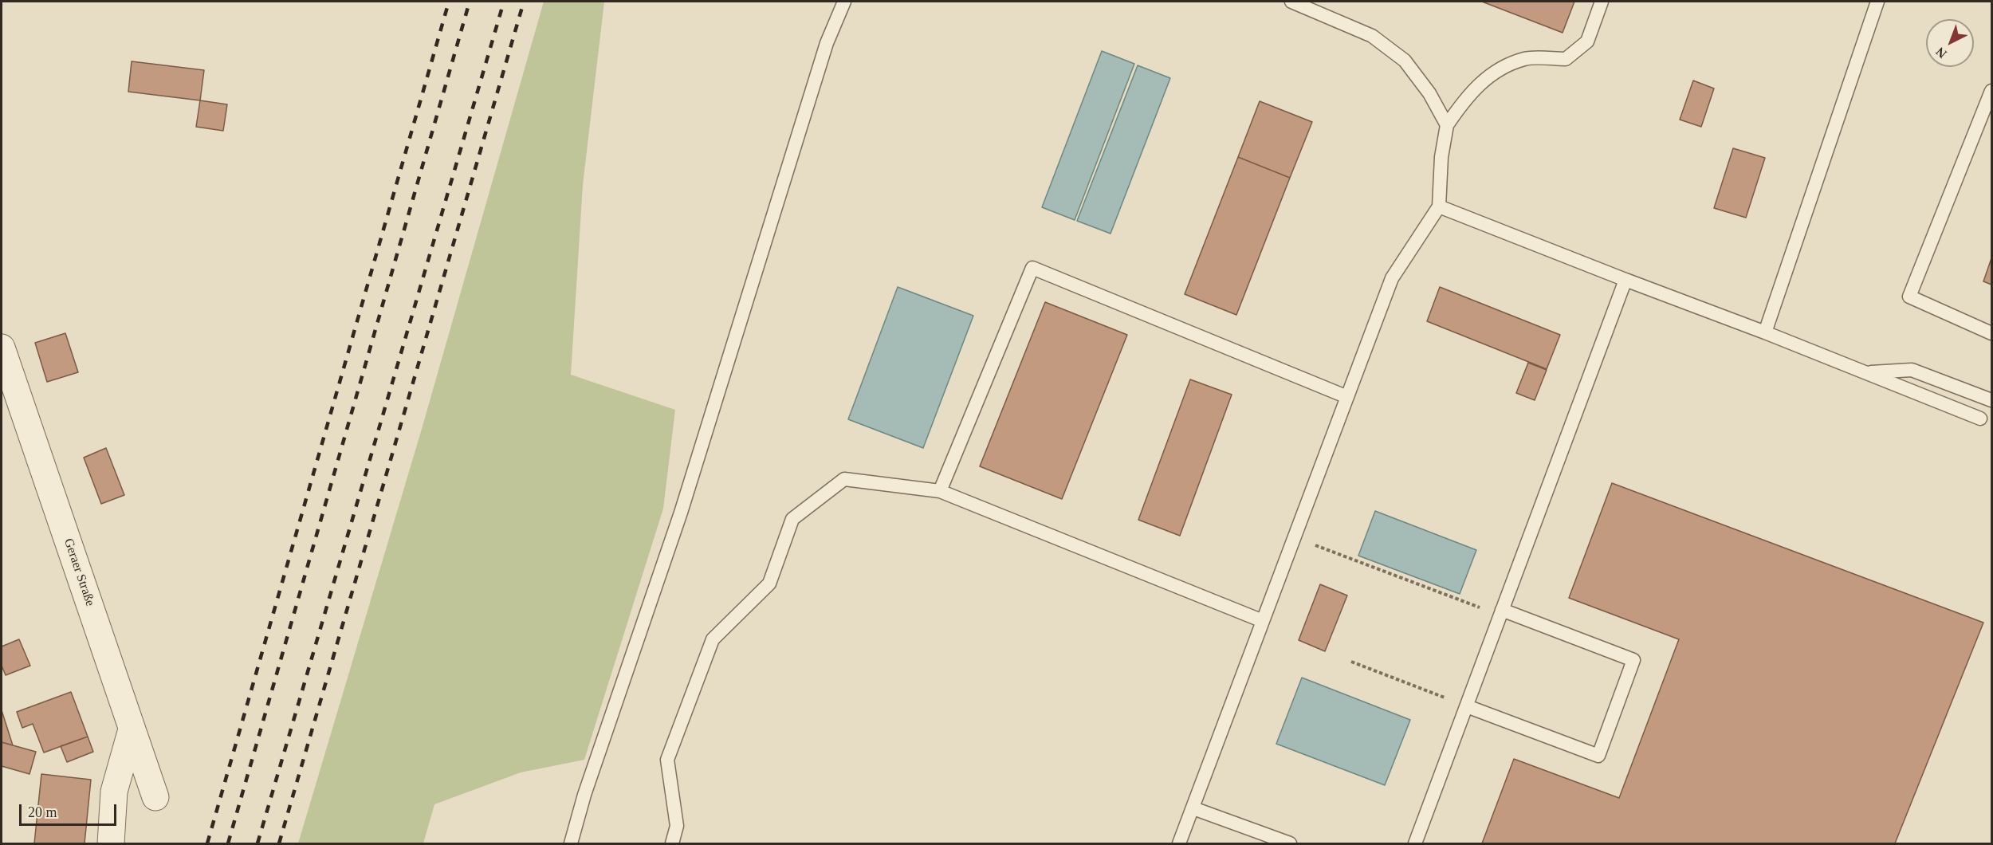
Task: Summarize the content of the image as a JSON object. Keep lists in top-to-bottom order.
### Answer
{
  "streets": {
    "street": ["Geraer Straße"]
  },
  "scale_bar": "20 m",
  "north": "bottom left"
}
